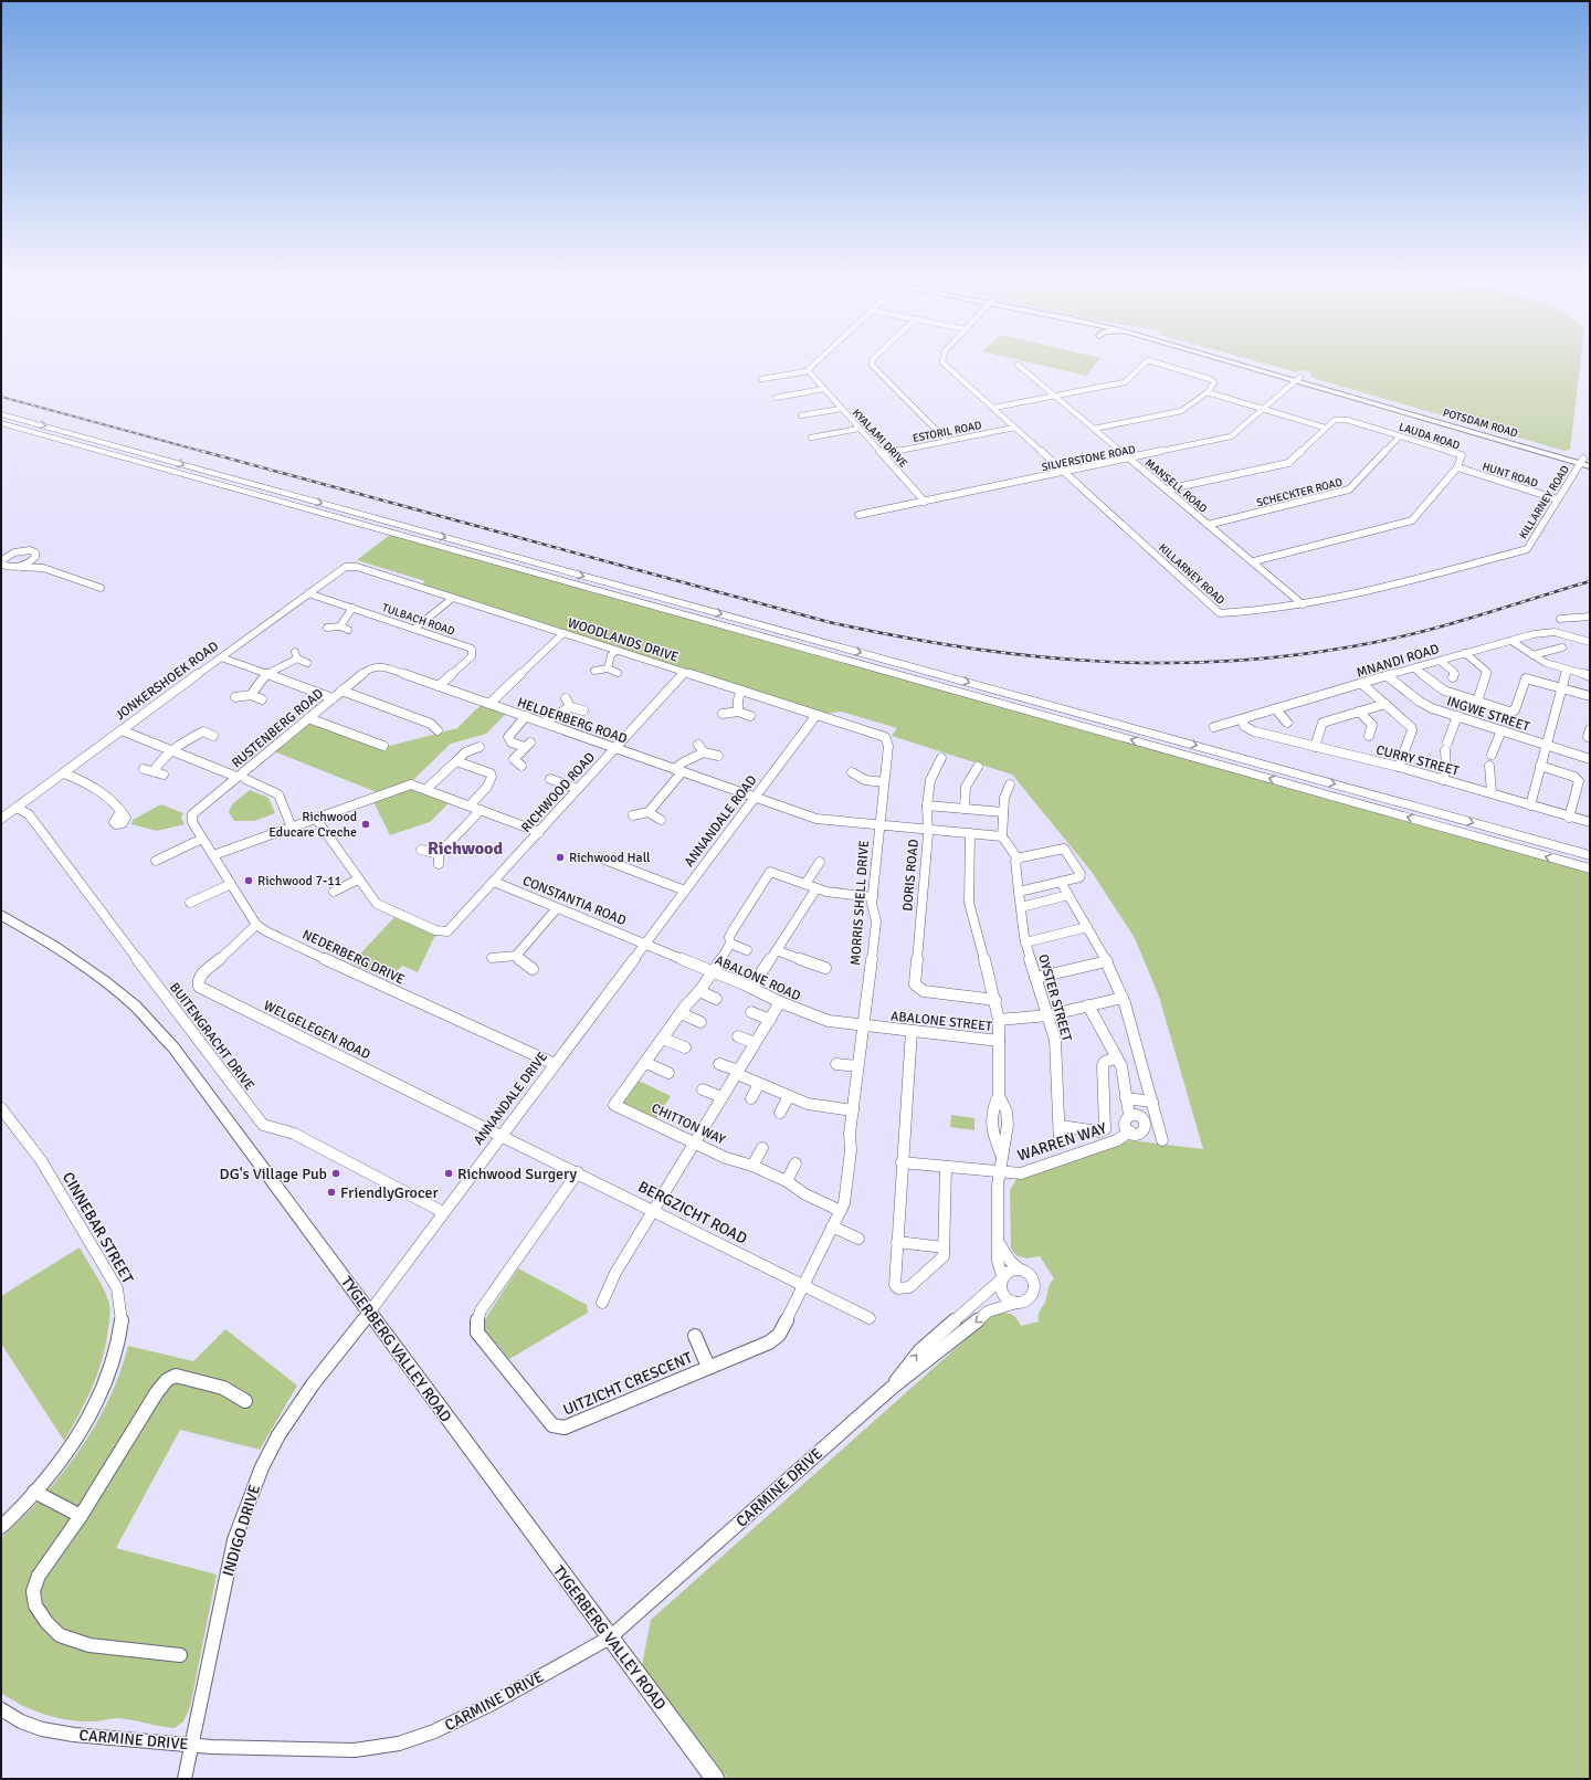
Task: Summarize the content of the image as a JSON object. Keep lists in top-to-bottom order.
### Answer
{
  "streets": {
    "main road": ["POTSDAM ROAD", "TYGERBERG VALLEY ROAD"],
    "street": [
      "ESTORIL ROAD",
      "LAUDA ROAD",
      "KYALAMI DRIVE",
      "SILVERSTONE ROAD",
      "HUNT ROAD",
      "MANSELL ROAD",
      "SCHECKTER ROAD",
      "KILLARNEY ROAD",
      "TULBACH ROAD",
      "WOODLANDS DRIVE",
      "MNANDI ROAD",
      "JONKERSHOEK ROAD",
      "INGWE STREET",
      "HELDERBERG ROAD",
      "RUSTENBERG ROAD",
      "CURRY STREET",
      "RICHWOOD ROAD",
      "ANNANDALE ROAD",
      "DORIS ROAD",
      "CONSTANTIA ROAD",
      "MORRIS SHELL DRIVE",
      "NEDERBERG DRIVE",
      "ABALONE ROAD",
      "OYSTER STREET",
      "ABALONE STREET",
      "WELGELEGEN ROAD",
      "BUITENGRACHT DRIVE",
      "ANNANDALE DRIVE",
      "CHITTON WAY",
      "WARREN WAY",
      "BERGZICHT ROAD",
      "CINNEBAR STREET",
      "UITZICHT CRESCENT",
      "CARMINE DRIVE",
      "INDIGO DRIVE"
    ]
  },
  "crossings": [
    ["POTSDAM ROAD", "SILVERSTONE ROAD"],
    ["POTSDAM ROAD", "KILLARNEY ROAD"],
    ["ESTORIL ROAD", "KYALAMI DRIVE"],
    ["ESTORIL ROAD", "KILLARNEY ROAD"],
    ["LAUDA ROAD", "HUNT ROAD"],
    ["LAUDA ROAD", "MANSELL ROAD"],
    ["LAUDA ROAD", "SCHECKTER ROAD"],
    ["KYALAMI DRIVE", "SILVERSTONE ROAD"],
    ["SILVERSTONE ROAD", "MANSELL ROAD"],
    ["SILVERSTONE ROAD", "KILLARNEY ROAD"],
    ["HUNT ROAD", "KILLARNEY ROAD"],
    ["MANSELL ROAD", "SCHECKTER ROAD"],
    ["MANSELL ROAD", "KILLARNEY ROAD"],
    ["TULBACH ROAD", "JONKERSHOEK ROAD"],
    ["TULBACH ROAD", "HELDERBERG ROAD"],
    ["WOODLANDS DRIVE", "JONKERSHOEK ROAD"],
    ["WOODLANDS DRIVE", "RICHWOOD ROAD"],
    ["WOODLANDS DRIVE", "ANNANDALE ROAD"],
    ["WOODLANDS DRIVE", "MORRIS SHELL DRIVE"],
    ["MNANDI ROAD", "INGWE STREET"],
    ["MNANDI ROAD", "CURRY STREET"],
    ["JONKERSHOEK ROAD", "BUITENGRACHT DRIVE"],
    ["HELDERBERG ROAD", "RUSTENBERG ROAD"],
    ["HELDERBERG ROAD", "RICHWOOD ROAD"],
    ["HELDERBERG ROAD", "ANNANDALE ROAD"],
    ["RUSTENBERG ROAD", "NEDERBERG DRIVE"],
    ["RICHWOOD ROAD", "CONSTANTIA ROAD"],
    ["ANNANDALE ROAD", "CONSTANTIA ROAD"],
    ["ANNANDALE ROAD", "ABALONE ROAD"],
    ["ANNANDALE ROAD", "ANNANDALE DRIVE"],
    ["CONSTANTIA ROAD", "ABALONE ROAD"],
    ["CONSTANTIA ROAD", "ANNANDALE DRIVE"],
    ["MORRIS SHELL DRIVE", "ABALONE ROAD"],
    ["MORRIS SHELL DRIVE", "ABALONE STREET"],
    ["MORRIS SHELL DRIVE", "CHITTON WAY"],
    ["MORRIS SHELL DRIVE", "BERGZICHT ROAD"],
    ["MORRIS SHELL DRIVE", "UITZICHT CRESCENT"],
    ["NEDERBERG DRIVE", "WELGELEGEN ROAD"],
    ["NEDERBERG DRIVE", "ANNANDALE DRIVE"],
    ["ABALONE ROAD", "ABALONE STREET"],
    ["ABALONE ROAD", "ANNANDALE DRIVE"],
    ["ABALONE ROAD", "CHITTON WAY"],
    ["OYSTER STREET", "ABALONE STREET"],
    ["WELGELEGEN ROAD", "ANNANDALE DRIVE"],
    ["WELGELEGEN ROAD", "BERGZICHT ROAD"],
    ["BUITENGRACHT DRIVE", "ANNANDALE DRIVE"],
    ["ANNANDALE DRIVE", "BERGZICHT ROAD"],
    ["ANNANDALE DRIVE", "TYGERBERG VALLEY ROAD"],
    ["ANNANDALE DRIVE", "INDIGO DRIVE"],
    ["BERGZICHT ROAD", "UITZICHT CRESCENT"],
    ["TYGERBERG VALLEY ROAD", "CARMINE DRIVE"],
    ["TYGERBERG VALLEY ROAD", "INDIGO DRIVE"],
    ["CARMINE DRIVE", "INDIGO DRIVE"]
  ],
  "districts": ["Richwood"],
  "places": [
    "Richwood Educare Creche",
    "Richwood Hall",
    "Richwood 7-11",
    "DG's Village Pub",
    "Richwood Surgery",
    "FriendlyGrocer"
  ]
}
